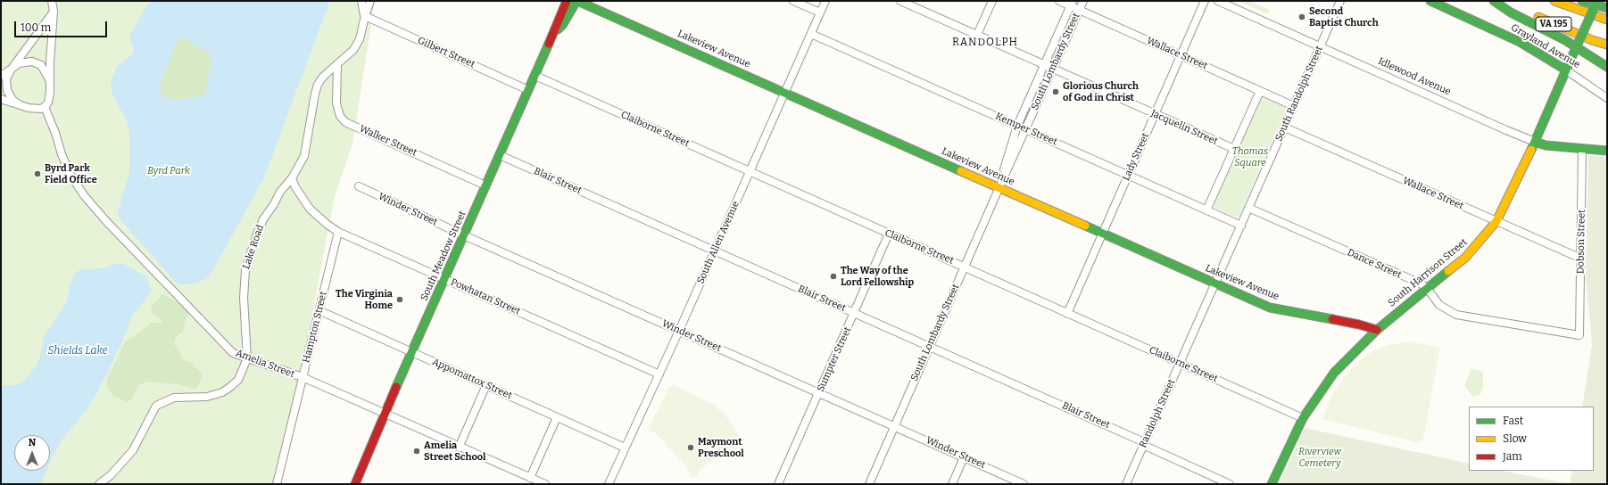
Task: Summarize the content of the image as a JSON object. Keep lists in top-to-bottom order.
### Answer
{
  "streets": {
    "main road": [
      "VA 195",
      "Grayland Avenue",
      "Lakeview Avenue",
      "Idlewood Avenue",
      "South Meadow Street",
      "South Harrison Street"
    ],
    "street": [
      "Gilbert Street",
      "Wallace Street",
      "South Lombardy Street",
      "South Randolph Street",
      "Jacquelin Street",
      "Claiborne Street",
      "Kemper Street",
      "Walker Street",
      "Lady Street",
      "Blair Street",
      "Winder Street",
      "Dobson Street",
      "South Allen Avenue",
      "Lake Road",
      "Dance Street",
      "Powhatan Street",
      "Hampton Street",
      "Sumpter Street",
      "Amelia Street",
      "Appomattox Street",
      "Randolph Street"
    ]
  },
  "crossings": [
    ["Grayland Avenue", "South Harrison Street"],
    ["Lakeview Avenue", "South Lombardy Street"],
    ["Lakeview Avenue", "Lady Street"],
    ["Lakeview Avenue", "South Allen Avenue"],
    ["Lakeview Avenue", "South Meadow Street"],
    ["Lakeview Avenue", "South Harrison Street"],
    ["Lakeview Avenue", "Randolph Street"],
    ["Gilbert Street", "Lake Road"],
    ["Gilbert Street", "South Meadow Street"],
    ["Wallace Street", "South Lombardy Street"],
    ["Wallace Street", "South Randolph Street"],
    ["Wallace Street", "Lady Street"],
    ["Wallace Street", "Dobson Street"],
    ["Wallace Street", "South Harrison Street"],
    ["South Lombardy Street", "Jacquelin Street"],
    ["South Lombardy Street", "Claiborne Street"],
    ["South Lombardy Street", "Kemper Street"],
    ["South Lombardy Street", "Blair Street"],
    ["South Lombardy Street", "Winder Street"],
    ["Idlewood Avenue", "South Randolph Street"],
    ["Idlewood Avenue", "Dobson Street"],
    ["Idlewood Avenue", "South Harrison Street"],
    ["South Randolph Street", "Kemper Street"],
    ["South Randolph Street", "Dance Street"],
    ["South Randolph Street", "Randolph Street"],
    ["Jacquelin Street", "Lady Street"],
    ["Claiborne Street", "Lady Street"],
    ["Claiborne Street", "South Allen Avenue"],
    ["Claiborne Street", "South Meadow Street"],
    ["Claiborne Street", "South Harrison Street"],
    ["Claiborne Street", "Sumpter Street"],
    ["Claiborne Street", "Randolph Street"],
    ["Kemper Street", "Lady Street"],
    ["Kemper Street", "South Allen Avenue"],
    ["Kemper Street", "Randolph Street"],
    ["Walker Street", "Lake Road"],
    ["Walker Street", "South Meadow Street"],
    ["Blair Street", "South Allen Avenue"],
    ["Blair Street", "South Meadow Street"],
    ["Blair Street", "Sumpter Street"],
    ["Blair Street", "Randolph Street"],
    ["Winder Street", "South Allen Avenue"],
    ["Winder Street", "South Meadow Street"],
    ["Winder Street", "Sumpter Street"],
    ["Dobson Street", "Dance Street"],
    ["South Allen Avenue", "Powhatan Street"],
    ["South Allen Avenue", "Appomattox Street"],
    ["Lake Road", "Powhatan Street"],
    ["Lake Road", "Amelia Street"],
    ["South Meadow Street", "Powhatan Street"],
    ["South Meadow Street", "Amelia Street"],
    ["South Meadow Street", "Appomattox Street"],
    ["Dance Street", "South Harrison Street"],
    ["Powhatan Street", "Hampton Street"],
    ["Hampton Street", "Amelia Street"],
    ["Hampton Street", "Appomattox Street"]
  ],
  "districts": ["RANDOLPH"],
  "water": ["Shields Lake"],
  "parks": ["Thomas Square", "Byrd Park", "Riverview Cemetery"],
  "places": [
    "Second Baptist Church",
    "Glorious Church of God in Christ",
    "Byrd Park Field Office",
    "The Way of the Lord Fellowship",
    "The Virginia Home",
    "Maymont Preschool",
    "Amelia Street School"
  ],
  "legend": ["Fast", "Slow", "Jam"],
  "scale_bar": "100 m",
  "north": "top"
}
